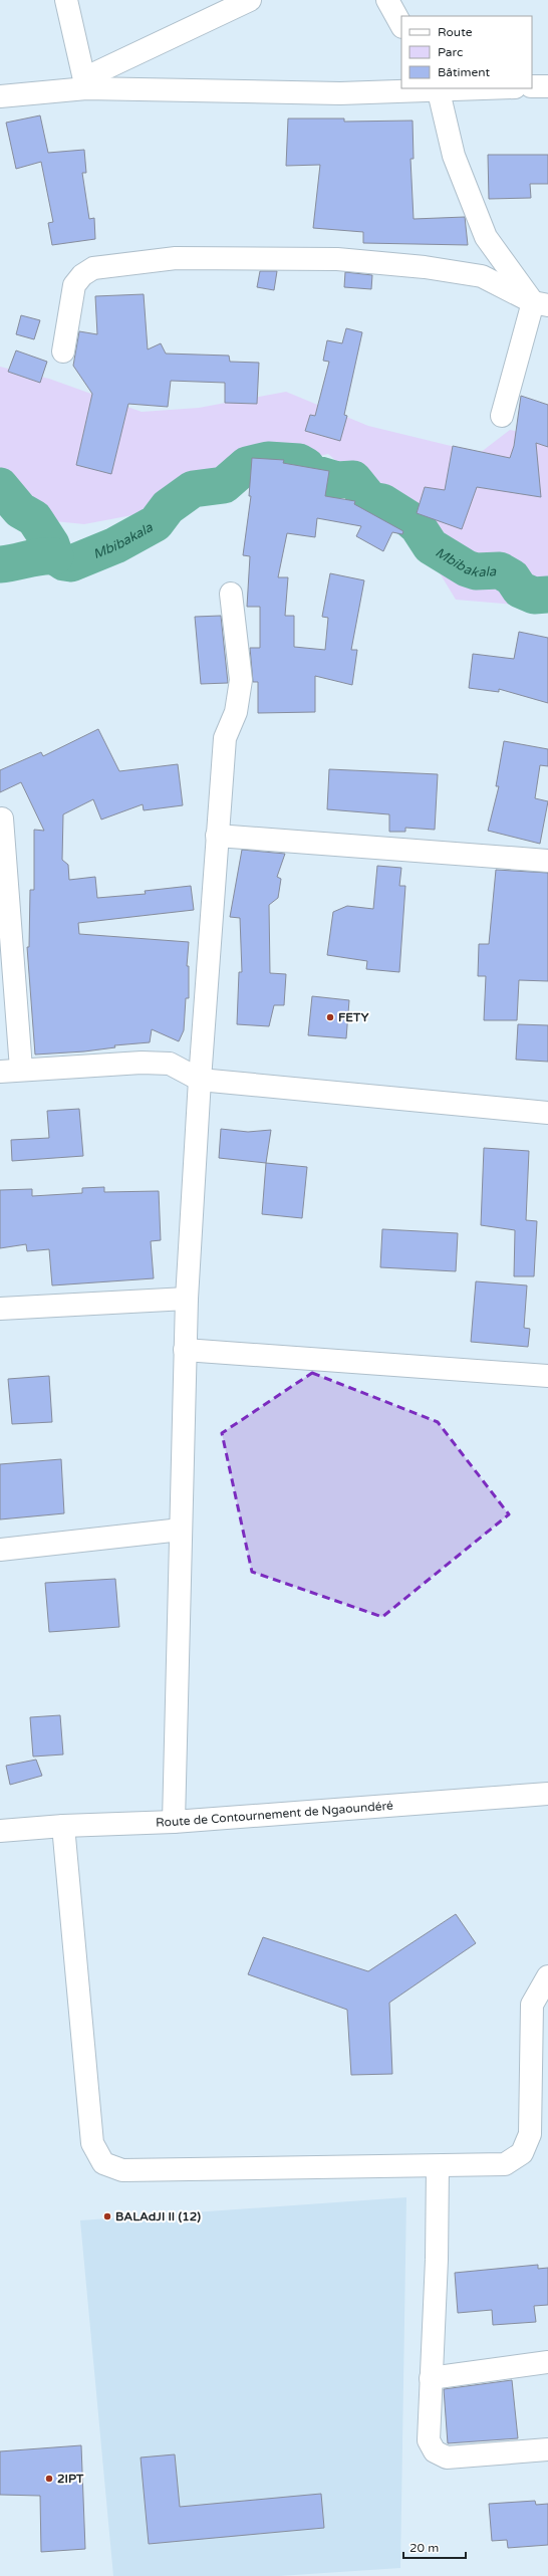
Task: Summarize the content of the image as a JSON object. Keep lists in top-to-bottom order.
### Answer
{
  "streets": {
    "street": ["Route de Contournement de Ngaoundéré"]
  },
  "water": ["Mbibakala"],
  "places": ["FETY", "BALAdJI II (12)", "2IPT"],
  "legend": ["Route", "Parc", "Bâtiment"],
  "scale_bar": "20 m"
}
